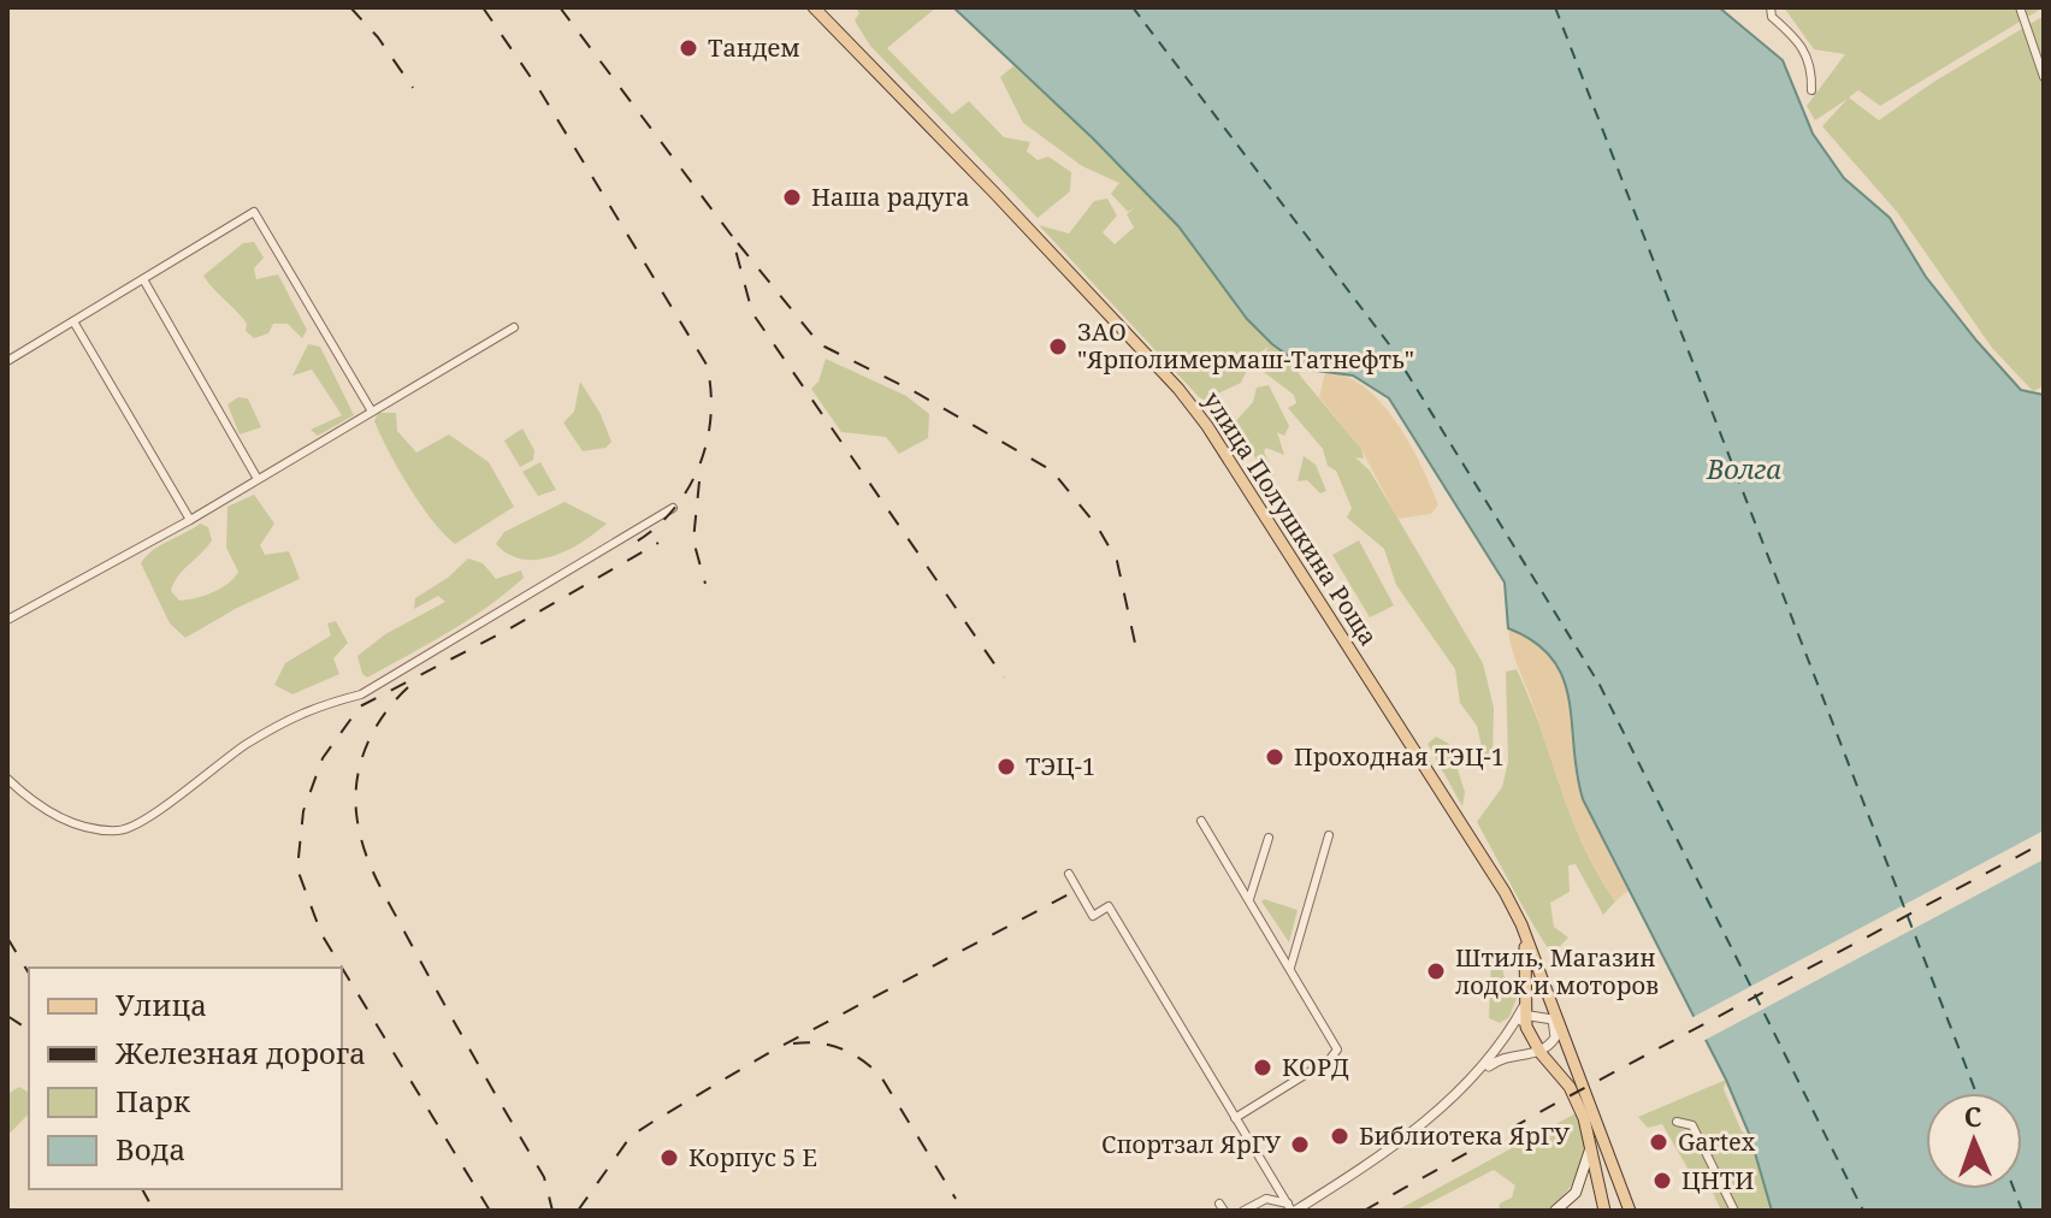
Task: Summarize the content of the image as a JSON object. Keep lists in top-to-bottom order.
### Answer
{
  "streets": {
    "main road": ["улица Полушкина Роща"]
  },
  "water": ["Волга"],
  "places": [
    "Тандем",
    "Наша радуга",
    "ЗАО \"Ярполимермаш-Татнефть\"",
    "Проходная ТЭЦ-1",
    "ТЭЦ-1",
    "Штиль, Магазин лодок и моторов",
    "КОРД",
    "Библиотека ЯрГУ",
    "Gartex",
    "Cпортзал ЯрГУ",
    "Корпус 5 E",
    "ЦНТИ"
  ],
  "legend": [
    "Улица",
    "Железная дорога",
    "Парк",
    "Вода"
  ],
  "north": "top"
}
